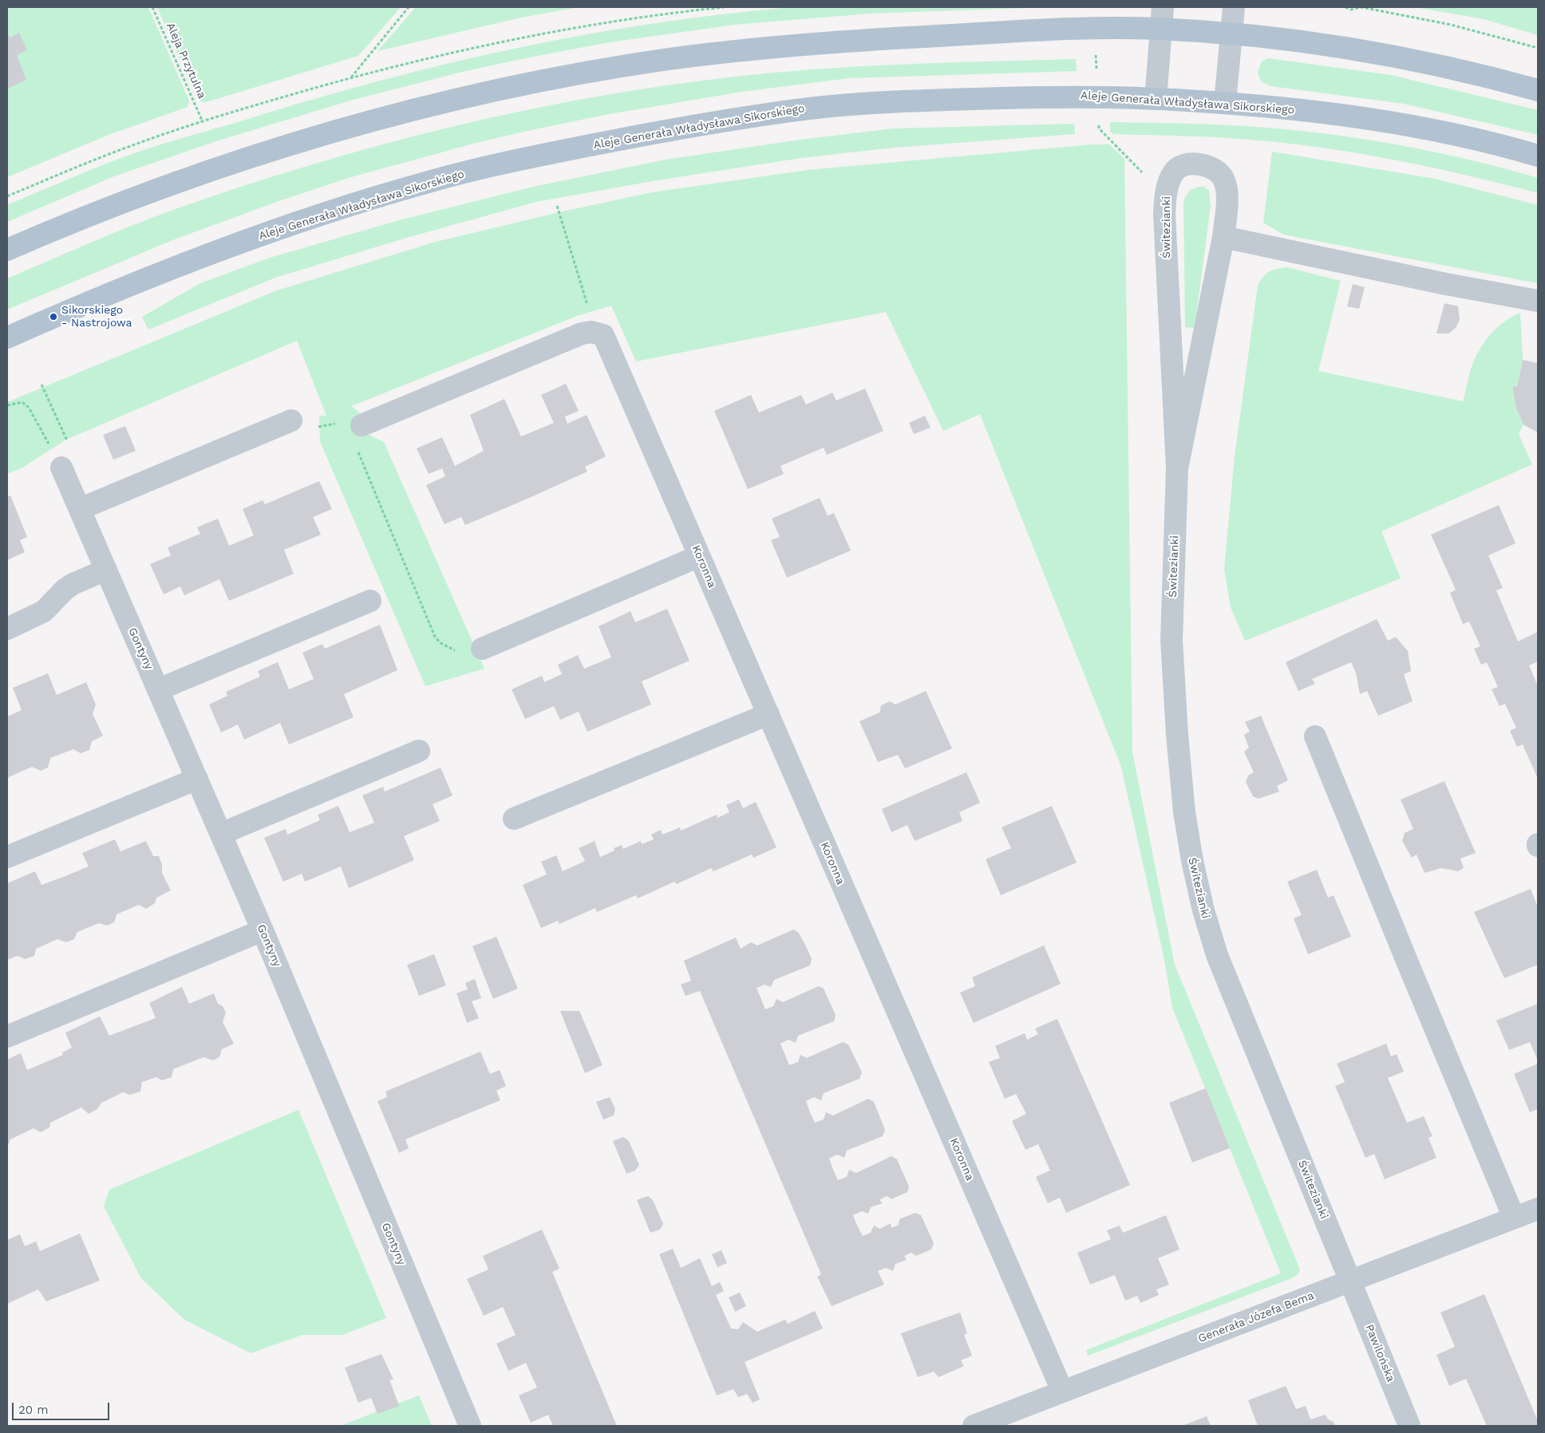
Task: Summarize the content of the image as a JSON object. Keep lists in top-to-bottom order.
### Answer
{
  "streets": {
    "main road": ["Aleje Generała Władysława Sikorskiego"],
    "street": [
      "Świtezianki",
      "Koronna",
      "Gontyny",
      "Generała Józefa Bema",
      "Pawilońska"
    ],
    "path": ["Aleja Przytulna"]
  },
  "crossings": [
    ["Świtezianki", "Generała Józefa Bema"],
    ["Świtezianki", "Pawilońska"],
    ["Koronna", "Generała Józefa Bema"],
    ["Generała Józefa Bema", "Pawilońska"]
  ],
  "places": ["Sikorskiego - Nastrojowa"],
  "scale_bar": "20 m"
}
